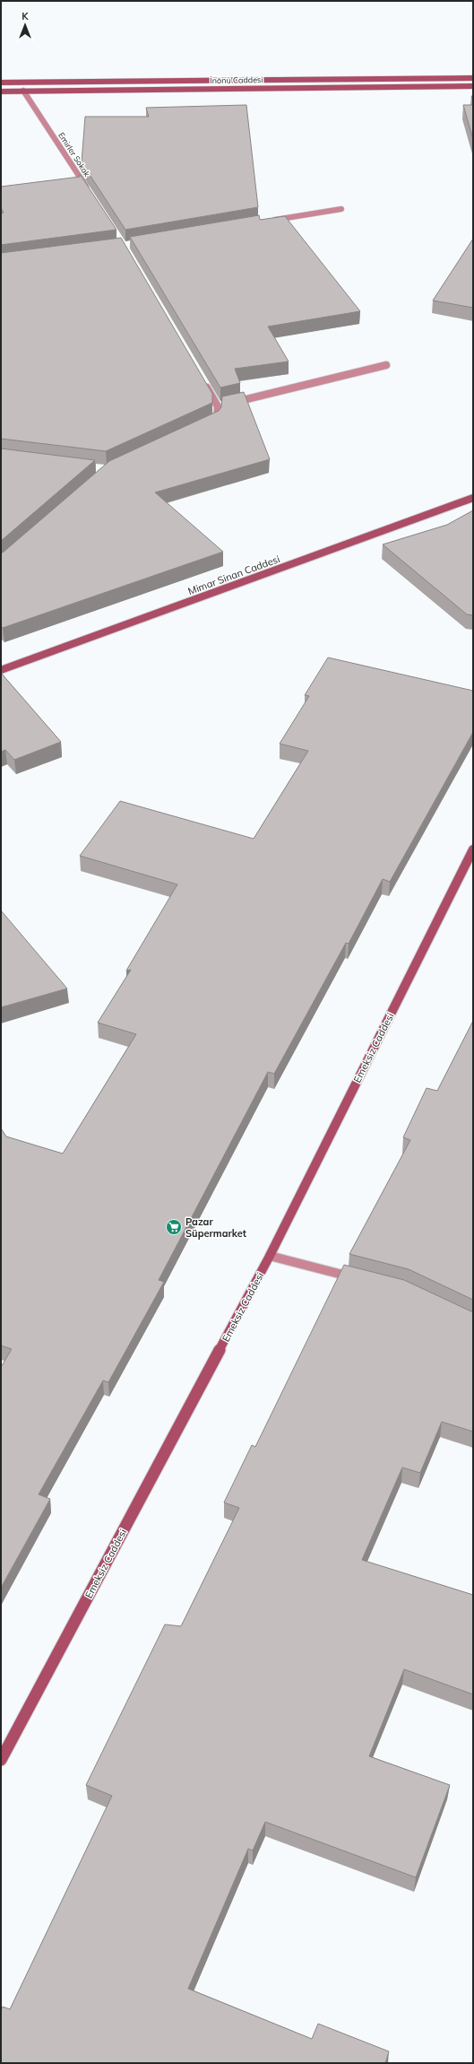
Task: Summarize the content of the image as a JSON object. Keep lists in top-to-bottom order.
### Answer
{
  "streets": {
    "main road": ["İnönü Caddesi", "Mimar Sinan Caddesi", "Emeksiz Caddesi"],
    "street": ["Emirler Sokak"]
  },
  "crossings": [
    ["İnönü Caddesi", "Emirler Sokak"]
  ],
  "places": {
    "supermarket": ["Pazar Süpermarket"]
  },
  "north": "top"
}
